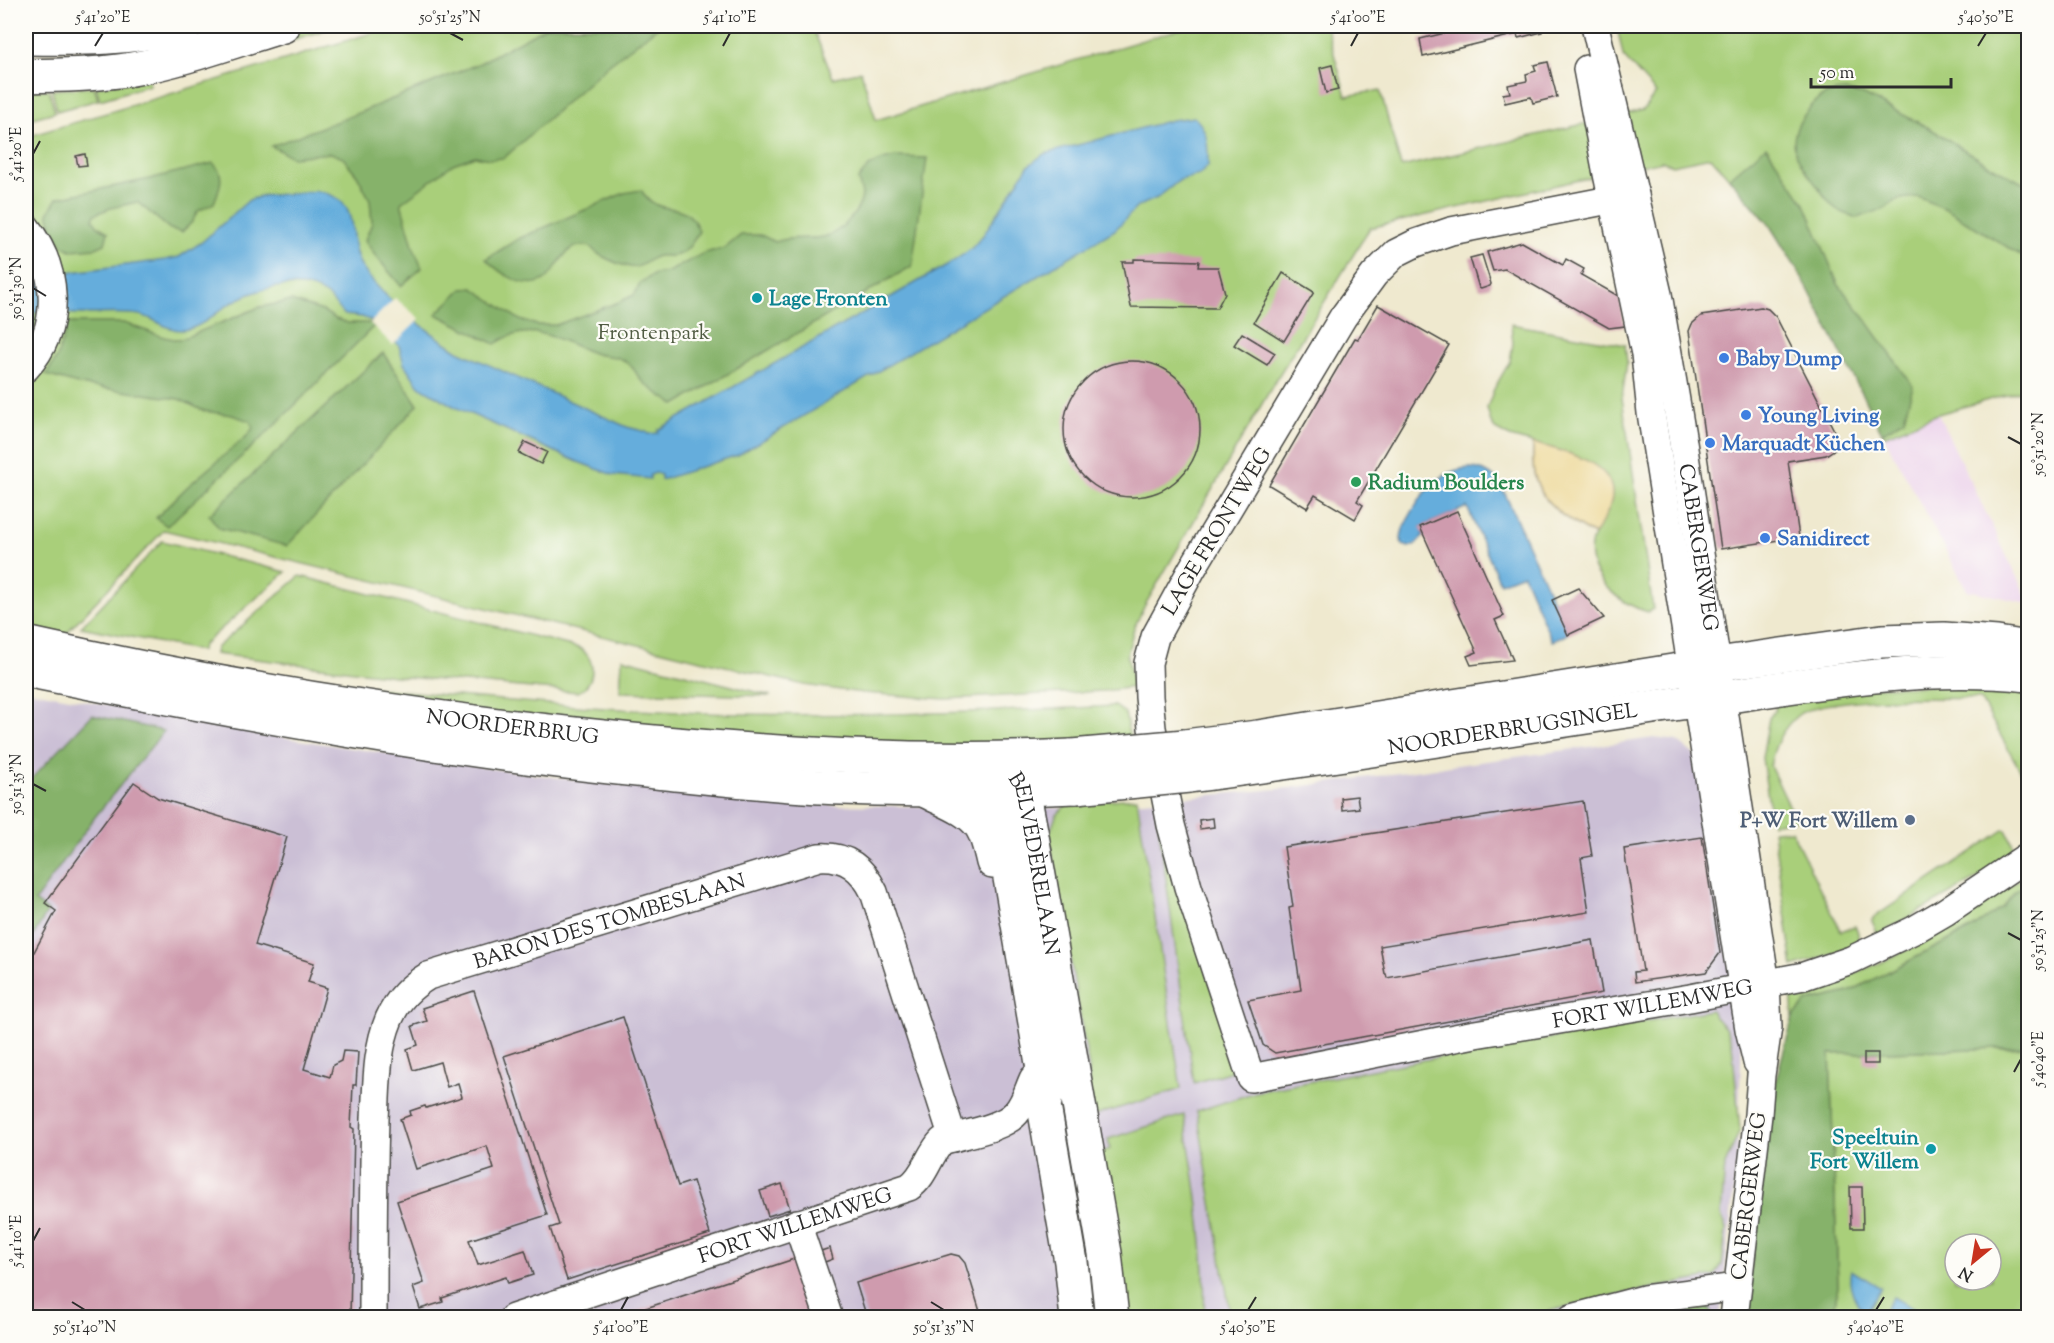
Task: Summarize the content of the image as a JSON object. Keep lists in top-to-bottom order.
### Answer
{
  "streets": {
    "main road": ["NOORDERBRUG", "NOORDERBRUGSINGEL", "BELVÉDÈRELAAN"],
    "street": [
      "LAGE FRONTWEG",
      "CABERGERWEG",
      "BARON DES TOMBESLAAN",
      "FORT WILLEMWEG"
    ]
  },
  "crossings": [
    ["LAGE FRONTWEG", "CABERGERWEG"],
    ["LAGE FRONTWEG", "FORT WILLEMWEG"],
    ["CABERGERWEG", "NOORDERBRUGSINGEL"],
    ["CABERGERWEG", "FORT WILLEMWEG"],
    ["NOORDERBRUG", "NOORDERBRUGSINGEL"],
    ["NOORDERBRUG", "BELVÉDÈRELAAN"],
    ["NOORDERBRUGSINGEL", "BELVÉDÈRELAAN"],
    ["BELVÉDÈRELAAN", "FORT WILLEMWEG"],
    ["BARON DES TOMBESLAAN", "FORT WILLEMWEG"]
  ],
  "parks": ["Frontenpark"],
  "places": [
    "Lage Fronten",
    "Baby Dump",
    "Young Living",
    "Marquadt Küchen",
    "Radium Boulders",
    "Sanidirect",
    "P+W Fort Willem",
    "Speeltuin Fort Willem"
  ],
  "scale_bar": "50 m",
  "north": "bottom left",
  "coordinates": [
    "5°41'20\"E",
    "50°51'25\"N",
    "5°41'10\"E",
    "5°41'00\"E",
    "5°40'50\"E",
    "50°51'30\"N",
    "50°51'20\"N",
    "50°51'35\"N",
    "5°40'40\"E",
    "50°51'40\"N"
  ]
}
